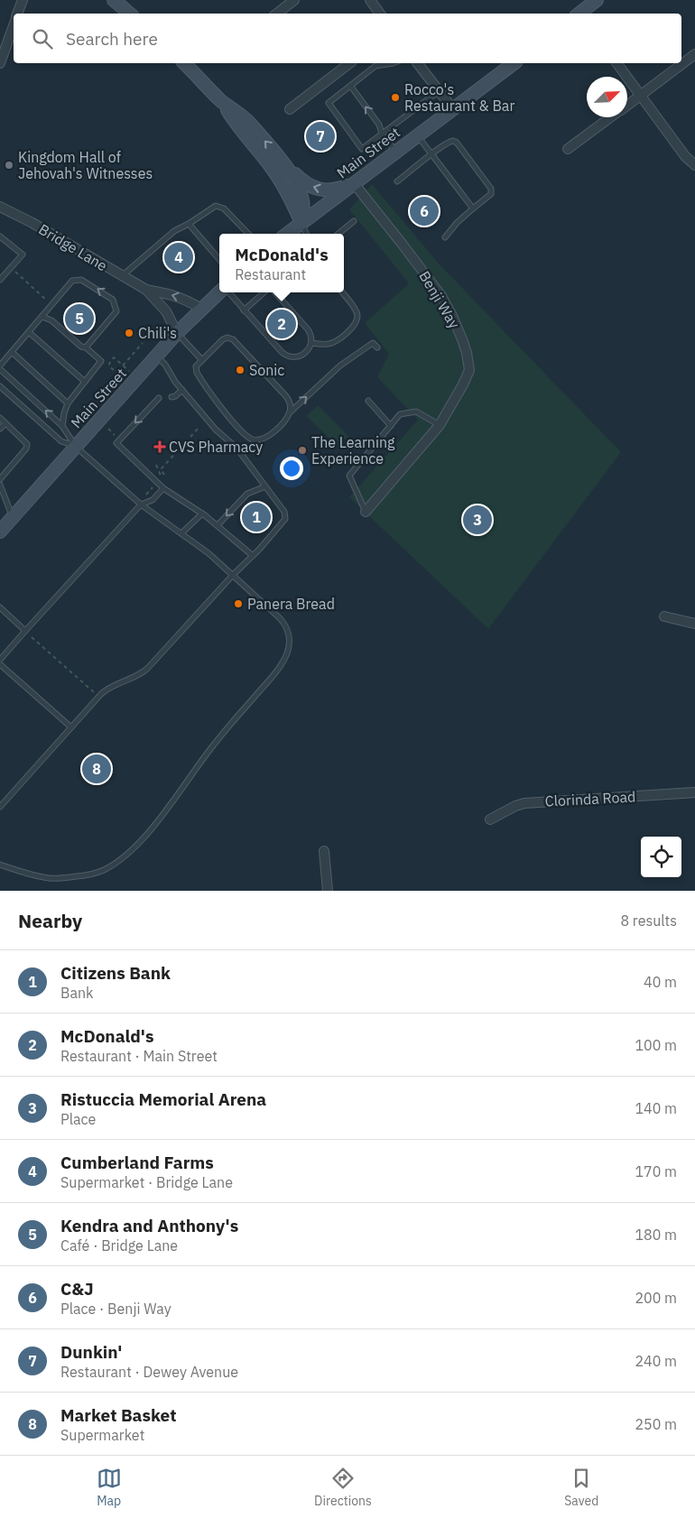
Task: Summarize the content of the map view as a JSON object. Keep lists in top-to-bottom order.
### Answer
{
  "streets": {
    "main road": ["Main Street"],
    "street": ["Bridge Lane", "Benji Way", "Clorinda Road"]
  },
  "crossings": [
    ["Main Street", "Bridge Lane"],
    ["Main Street", "Benji Way"]
  ],
  "places": {
    "other": [
      "Rocco's Restaurant & Bar",
      "Kingdom Hall of Jehovah's Witnesses",
      "Chili's",
      "Sonic",
      "The Learning Experience",
      "Panera Bread"
    ],
    "health": ["CVS Pharmacy"]
  },
  "north": "top right",
  "page": {
    "search": "Search here",
    "pins": [
      "7",
      "6",
      "4",
      "5",
      "2",
      "1",
      "3",
      "8"
    ],
    "popup": ["McDonald's", "Restaurant"],
    "heading": ["Nearby", "8 results"],
    "list": [
      {
        "mark": "1",
        "name": "Citizens Bank",
        "note": "Bank",
        "value": "40 m"
      },
      {
        "mark": "2",
        "name": "McDonald's",
        "note": "Restaurant · Main Street",
        "value": "100 m"
      },
      {
        "mark": "3",
        "name": "Ristuccia Memorial Arena",
        "note": "Place",
        "value": "140 m"
      },
      {
        "mark": "4",
        "name": "Cumberland Farms",
        "note": "Supermarket · Bridge Lane",
        "value": "170 m"
      },
      {
        "mark": "5",
        "name": "Kendra and Anthony's",
        "note": "Café · Bridge Lane",
        "value": "180 m"
      },
      {
        "mark": "6",
        "name": "C&J",
        "note": "Place · Benji Way",
        "value": "200 m"
      },
      {
        "mark": "7",
        "name": "Dunkin'",
        "note": "Restaurant · Dewey Avenue",
        "value": "240 m"
      },
      {
        "mark": "8",
        "name": "Market Basket",
        "note": "Supermarket",
        "value": "250 m"
      }
    ],
    "nav": ["Map", "Directions", "Saved"]
  }
}
